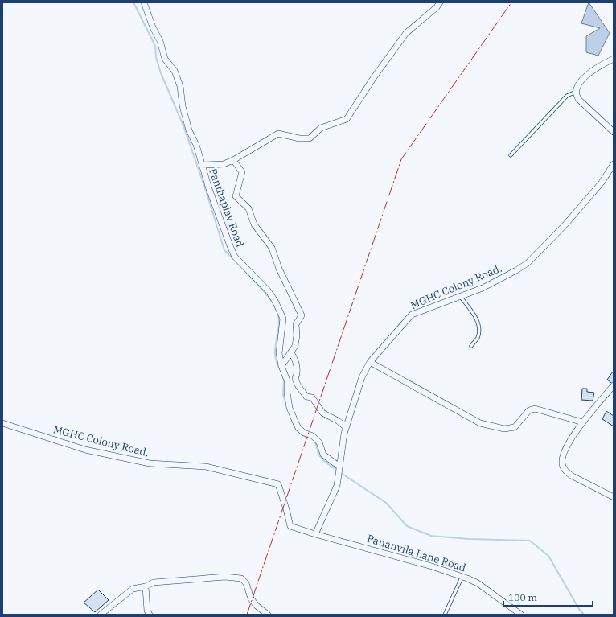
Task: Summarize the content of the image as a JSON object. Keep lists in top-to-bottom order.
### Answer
{
  "streets": {
    "street": ["Panthaplav Road", "MGHC Colony Road.", "Pananvila Lane Road"]
  },
  "crossings": [
    ["Panthaplav Road", "MGHC Colony Road."],
    ["MGHC Colony Road.", "Pananvila Lane Road"]
  ],
  "scale_bar": "100 m"
}
